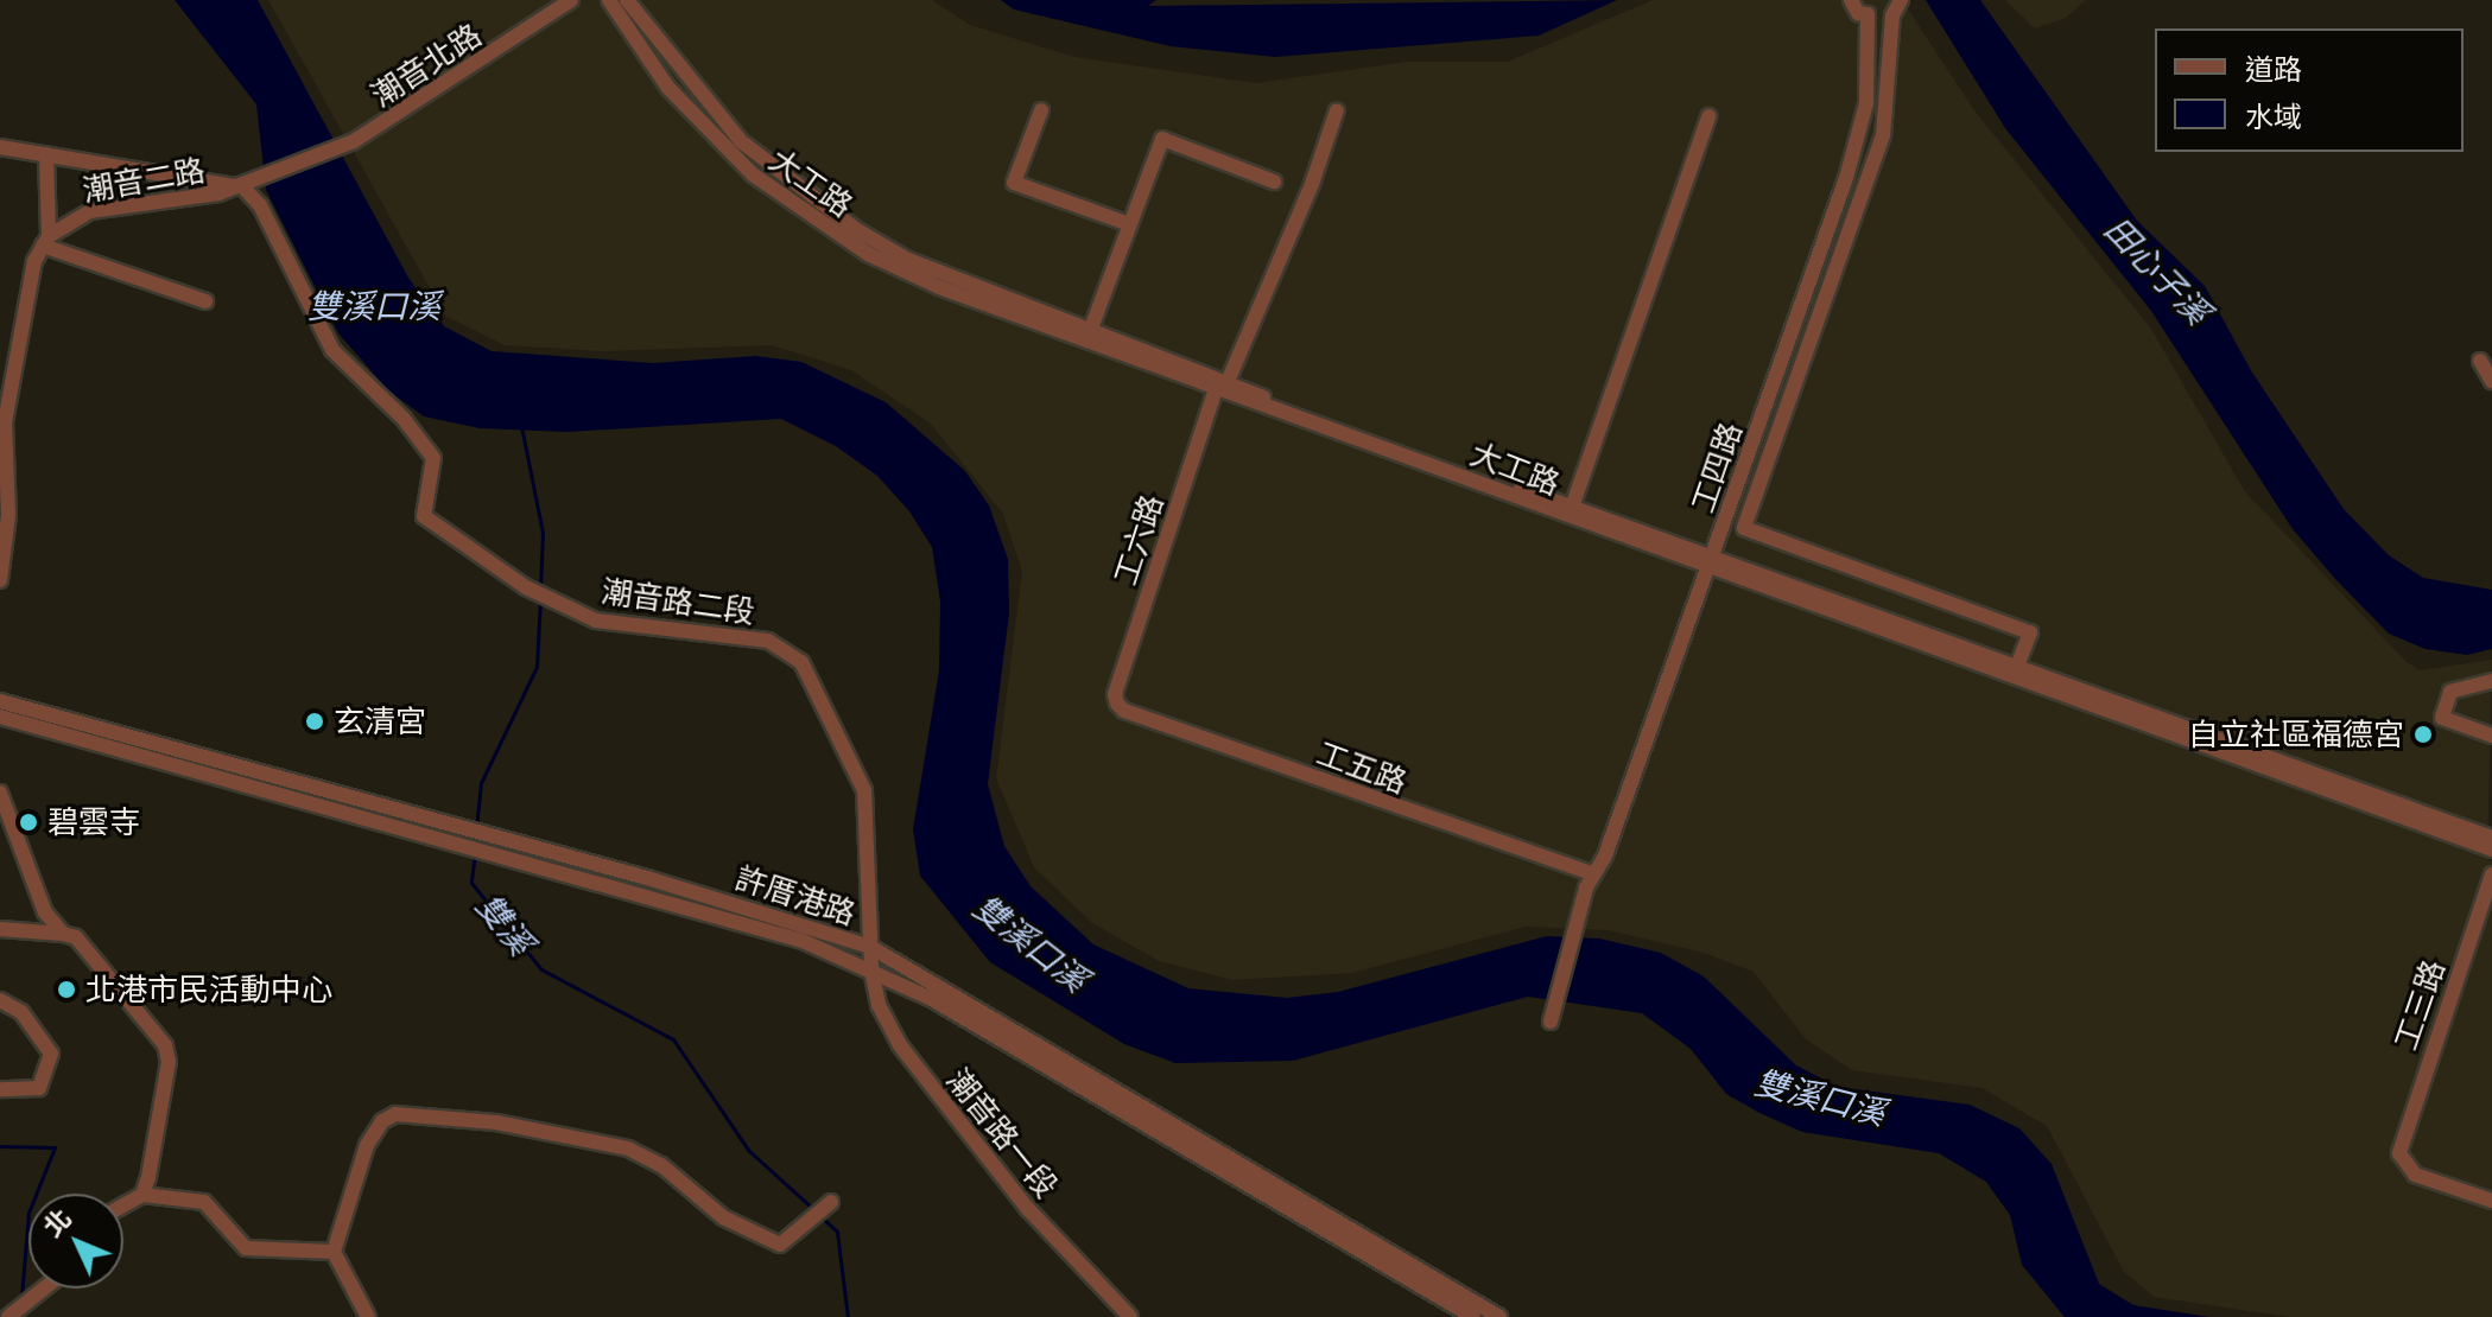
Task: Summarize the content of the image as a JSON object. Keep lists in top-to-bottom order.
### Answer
{
  "streets": {
    "street": [
      "潮音北路",
      "潮音二路",
      "大工路",
      "工四路",
      "工六路",
      "潮音路二段",
      "工五路",
      "許厝港路",
      "工三路",
      "潮音路一段"
    ]
  },
  "crossings": [
    ["潮音北路", "潮音二路"],
    ["潮音二路", "潮音路二段"],
    ["大工路", "工四路"],
    ["大工路", "工六路"],
    ["工四路", "工五路"],
    ["工六路", "工五路"],
    ["潮音路二段", "許厝港路"],
    ["潮音路二段", "潮音路一段"],
    ["許厝港路", "潮音路一段"]
  ],
  "water": ["田心子溪", "雙溪口溪", "雙溪"],
  "places": [
    "玄清宮",
    "自立社區福德宮",
    "碧雲寺",
    "北港市民活動中心"
  ],
  "legend": ["道路", "水域"],
  "north": "top left"
}
